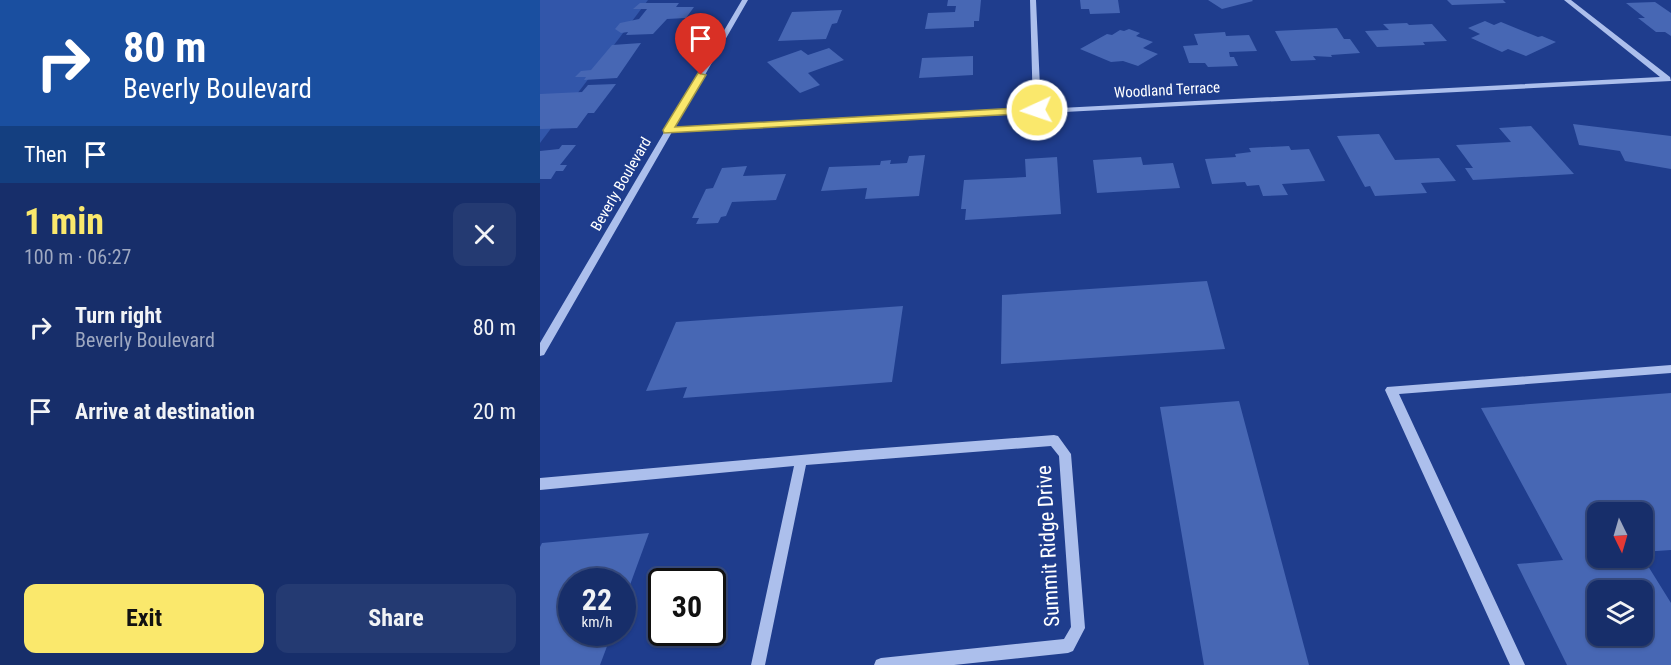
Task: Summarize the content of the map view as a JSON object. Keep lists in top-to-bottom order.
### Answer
{
  "streets": {
    "street": ["Woodland Terrace", "Beverly Boulevard", "Summit Ridge Drive"]
  },
  "crossings": [
    ["Woodland Terrace", "Beverly Boulevard"]
  ],
  "north": "bottom",
  "page": {
    "turn": ["80 m", "Beverly Boulevard"],
    "then": "Then",
    "heading": ["1 min", "100 m · 06:27"],
    "list": [
      {
        "name": "Turn right",
        "note": "Beverly Boulevard",
        "value": "80 m"
      },
      {
        "name": "Arrive at destination",
        "value": "20 m"
      }
    ],
    "speed": "22 km/h",
    "limit": "30",
    "buttons": ["Exit", "Share"]
  }
}
